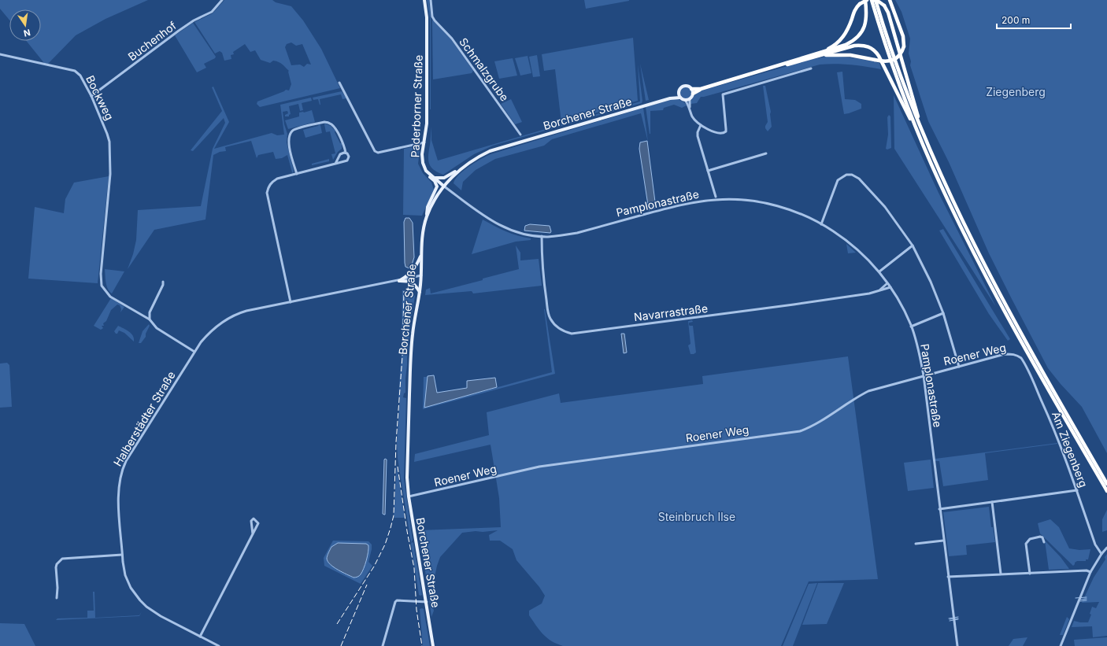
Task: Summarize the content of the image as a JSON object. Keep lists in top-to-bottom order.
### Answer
{
  "streets": {
    "main road": ["Paderborner Straße", "Borchener Straße"],
    "street": [
      "Buchenhof",
      "Schmalzgrube",
      "Bockweg",
      "Pamplonastraße",
      "Navarrastraße",
      "Roener Weg",
      "Halberstädter Straße",
      "Am Ziegenberg"
    ]
  },
  "crossings": [
    ["Buchenhof", "Bockweg"],
    ["Paderborner Straße", "Borchener Straße"],
    ["Paderborner Straße", "Pamplonastraße"],
    ["Borchener Straße", "Pamplonastraße"],
    ["Borchener Straße", "Roener Weg"],
    ["Borchener Straße", "Halberstädter Straße"],
    ["Pamplonastraße", "Navarrastraße"],
    ["Pamplonastraße", "Roener Weg"],
    ["Roener Weg", "Am Ziegenberg"]
  ],
  "parks": ["Ziegenberg", "Steinbruch Ilse"],
  "scale_bar": "200 m",
  "north": "bottom"
}
